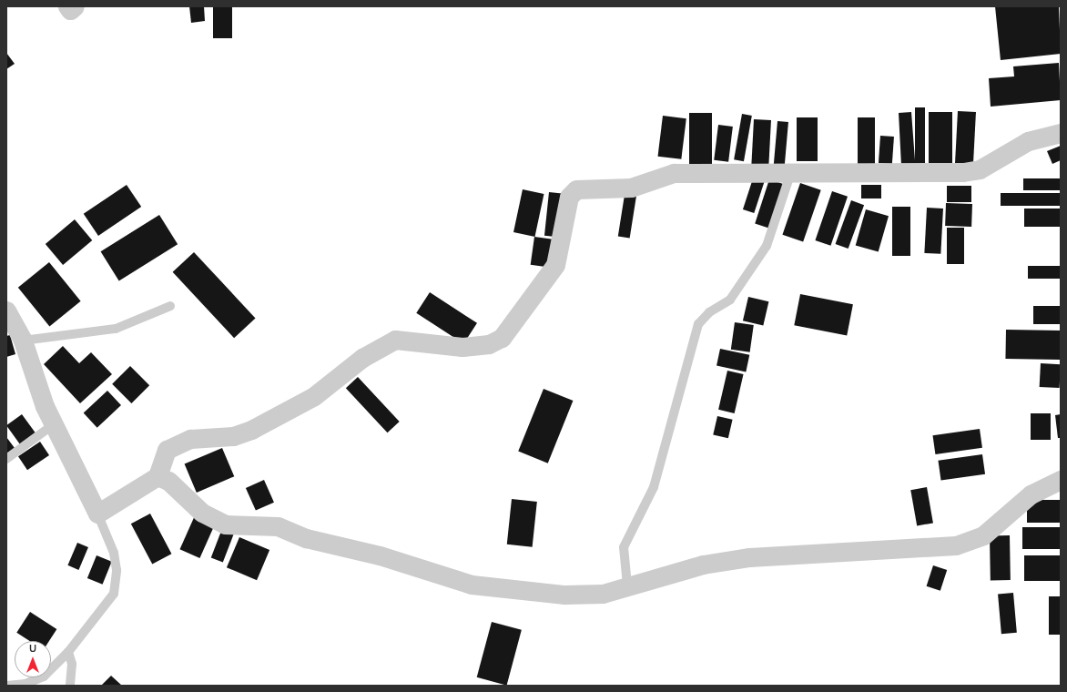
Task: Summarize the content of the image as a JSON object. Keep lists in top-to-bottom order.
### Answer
{
  "north": "top"
}
